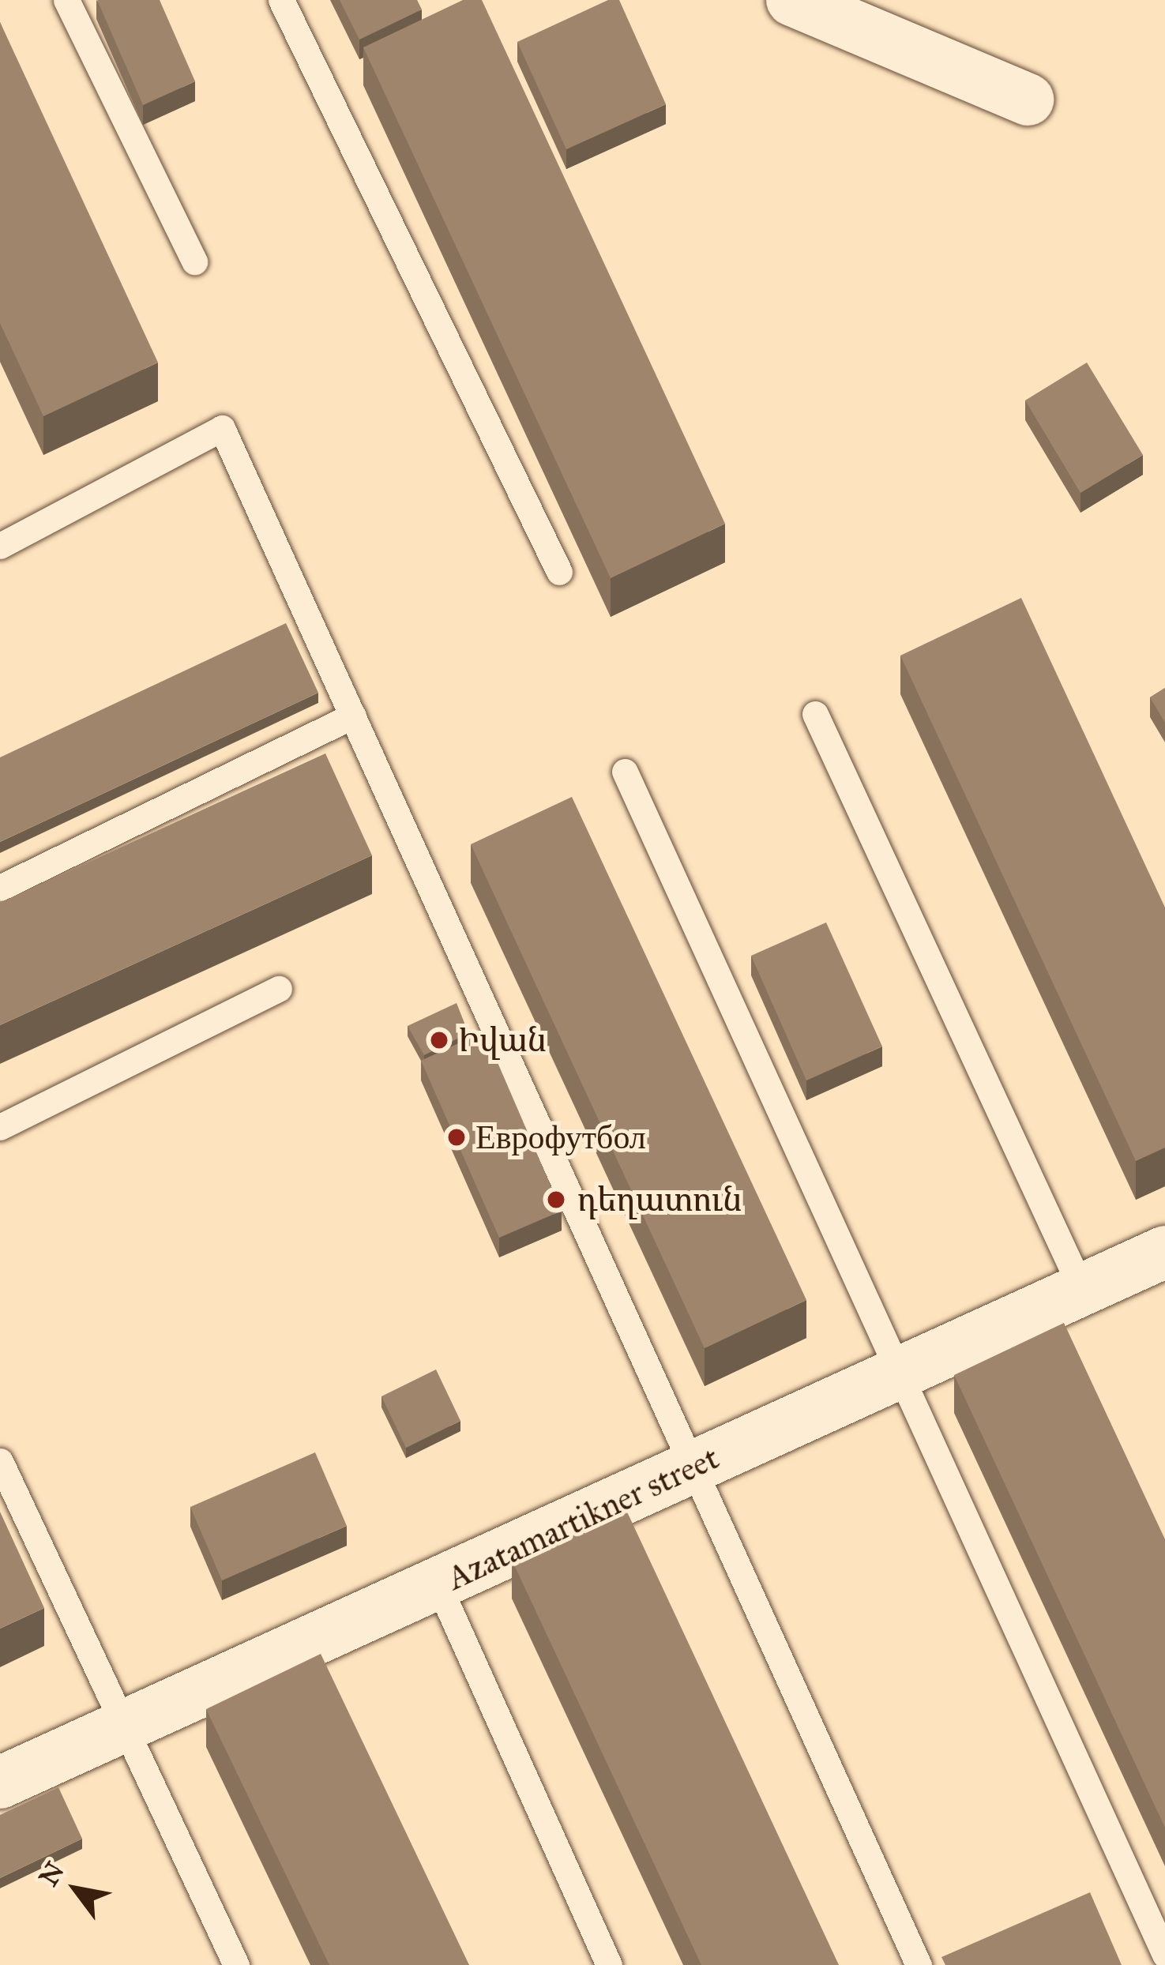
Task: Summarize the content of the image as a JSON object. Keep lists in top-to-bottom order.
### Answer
{
  "streets": {
    "street": ["Azatamartikner street"]
  },
  "places": ["Իվան", "Еврофутбол", "դեղատուն"],
  "north": "top left"
}
